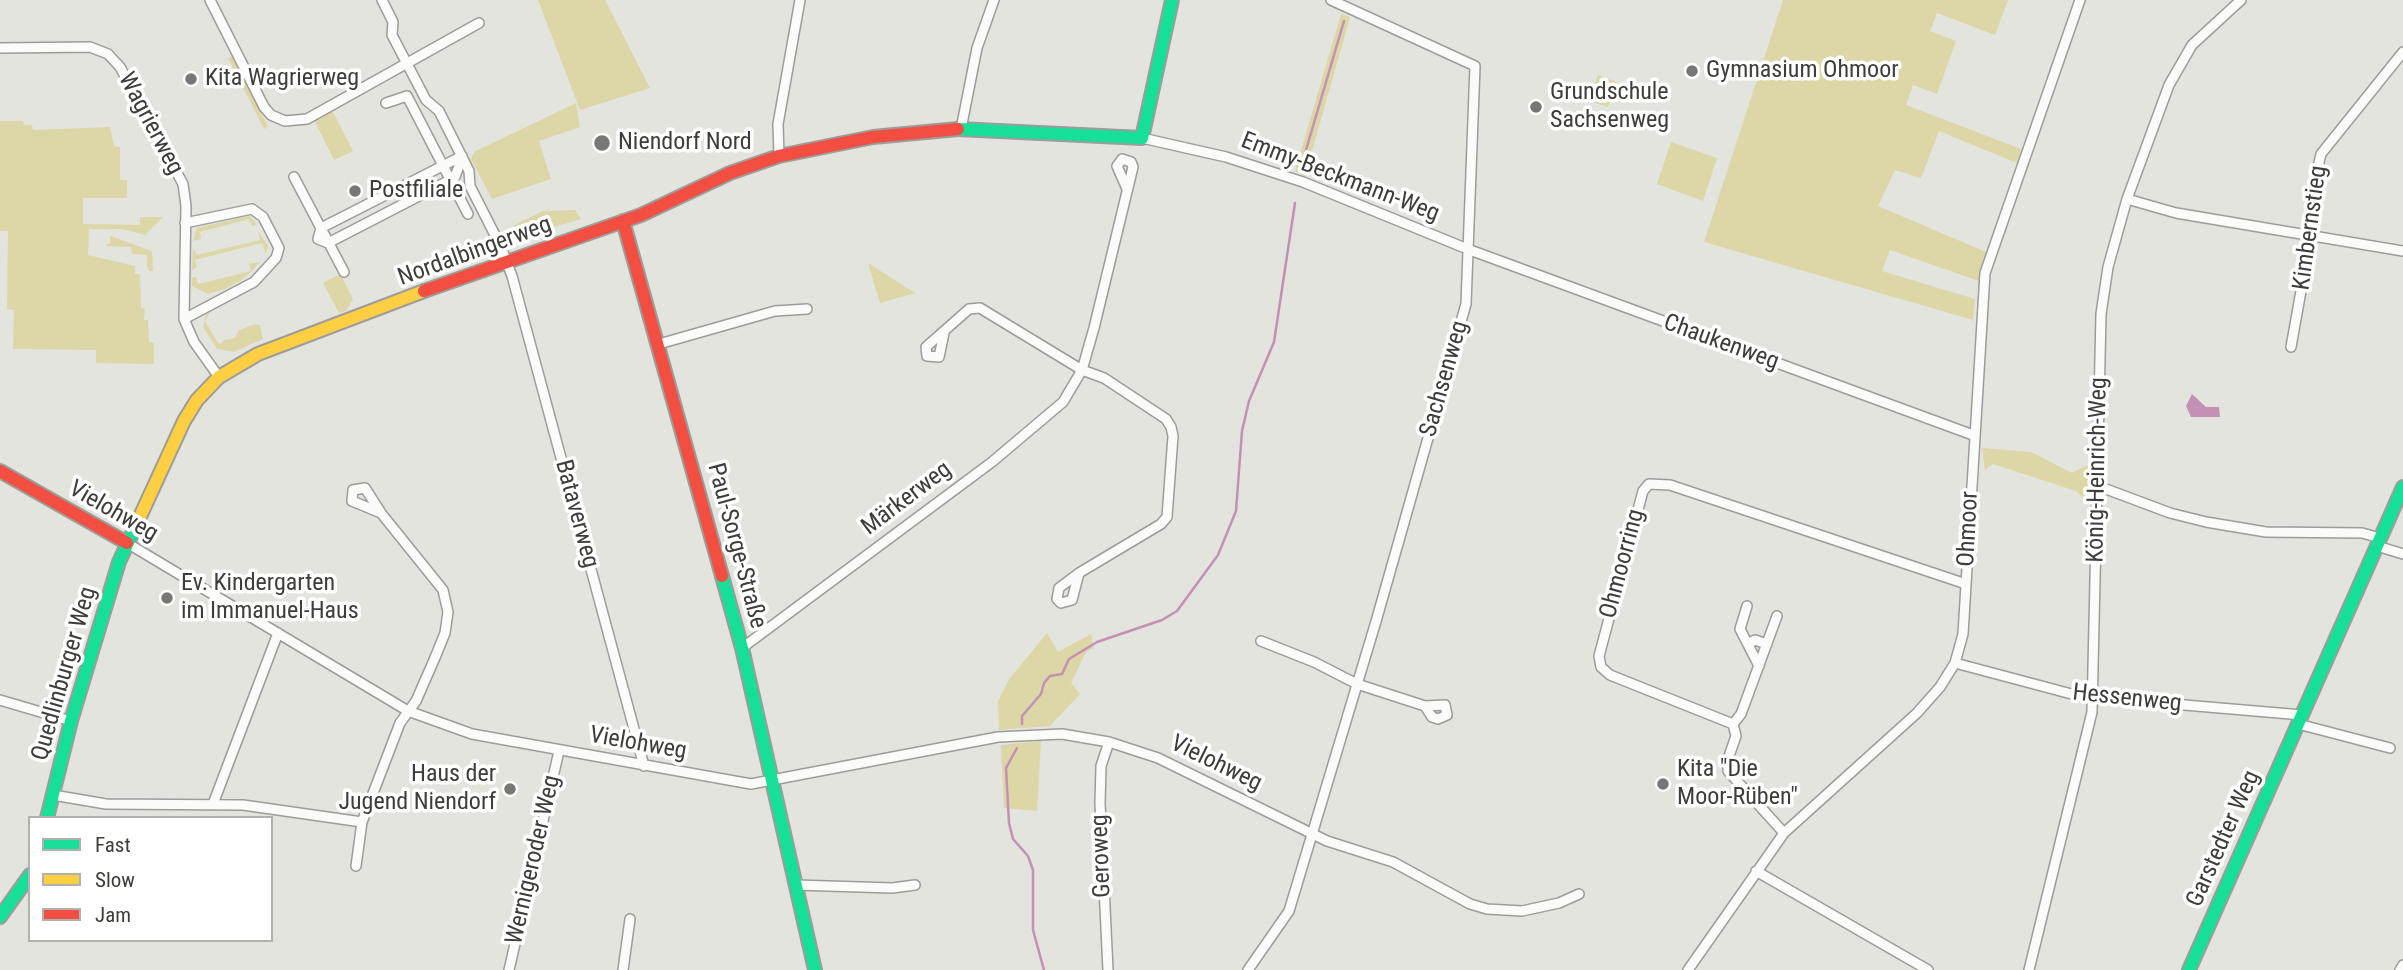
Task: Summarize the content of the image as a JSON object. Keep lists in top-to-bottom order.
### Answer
{
  "streets": {
    "street": [
      "Wagrierweg",
      "Emmy-Beckmann-Weg",
      "Kimbernstieg",
      "Nordalbingerweg",
      "Chaukenweg",
      "Sachsenweg",
      "König-Heinrich-Weg",
      "Märkerweg",
      "Vielohweg",
      "Bataverweg",
      "Ohmoor",
      "Paul-Sorge-Straße",
      "Ohmoorring",
      "Quedlinburger Weg",
      "Hessenweg",
      "Garstedter Weg",
      "Geroweg",
      "Wernigeroder Weg"
    ]
  },
  "crossings": [
    ["Wagrierweg", "Nordalbingerweg"],
    ["Emmy-Beckmann-Weg", "Nordalbingerweg"],
    ["Emmy-Beckmann-Weg", "Chaukenweg"],
    ["Emmy-Beckmann-Weg", "Sachsenweg"],
    ["Nordalbingerweg", "Vielohweg"],
    ["Nordalbingerweg", "Bataverweg"],
    ["Nordalbingerweg", "Paul-Sorge-Straße"],
    ["Nordalbingerweg", "Quedlinburger Weg"],
    ["Chaukenweg", "Sachsenweg"],
    ["Chaukenweg", "Ohmoor"],
    ["Sachsenweg", "Vielohweg"],
    ["König-Heinrich-Weg", "Hessenweg"],
    ["Märkerweg", "Paul-Sorge-Straße"],
    ["Vielohweg", "Bataverweg"],
    ["Vielohweg", "Paul-Sorge-Straße"],
    ["Vielohweg", "Quedlinburger Weg"],
    ["Vielohweg", "Geroweg"],
    ["Vielohweg", "Wernigeroder Weg"],
    ["Ohmoor", "Ohmoorring"],
    ["Ohmoor", "Hessenweg"],
    ["Hessenweg", "Garstedter Weg"]
  ],
  "places": [
    "Gymnasium Ohmoor",
    "Kita Wagrierweg",
    "Grundschule Sachsenweg",
    "Niendorf Nord",
    "Postfiliale",
    "Ev. Kindergarten im Immanuel-Haus",
    "Kita \"Die Moor-Rüben\"",
    "Haus der Jugend Niendorf"
  ],
  "legend": ["Fast", "Slow", "Jam"]
}
